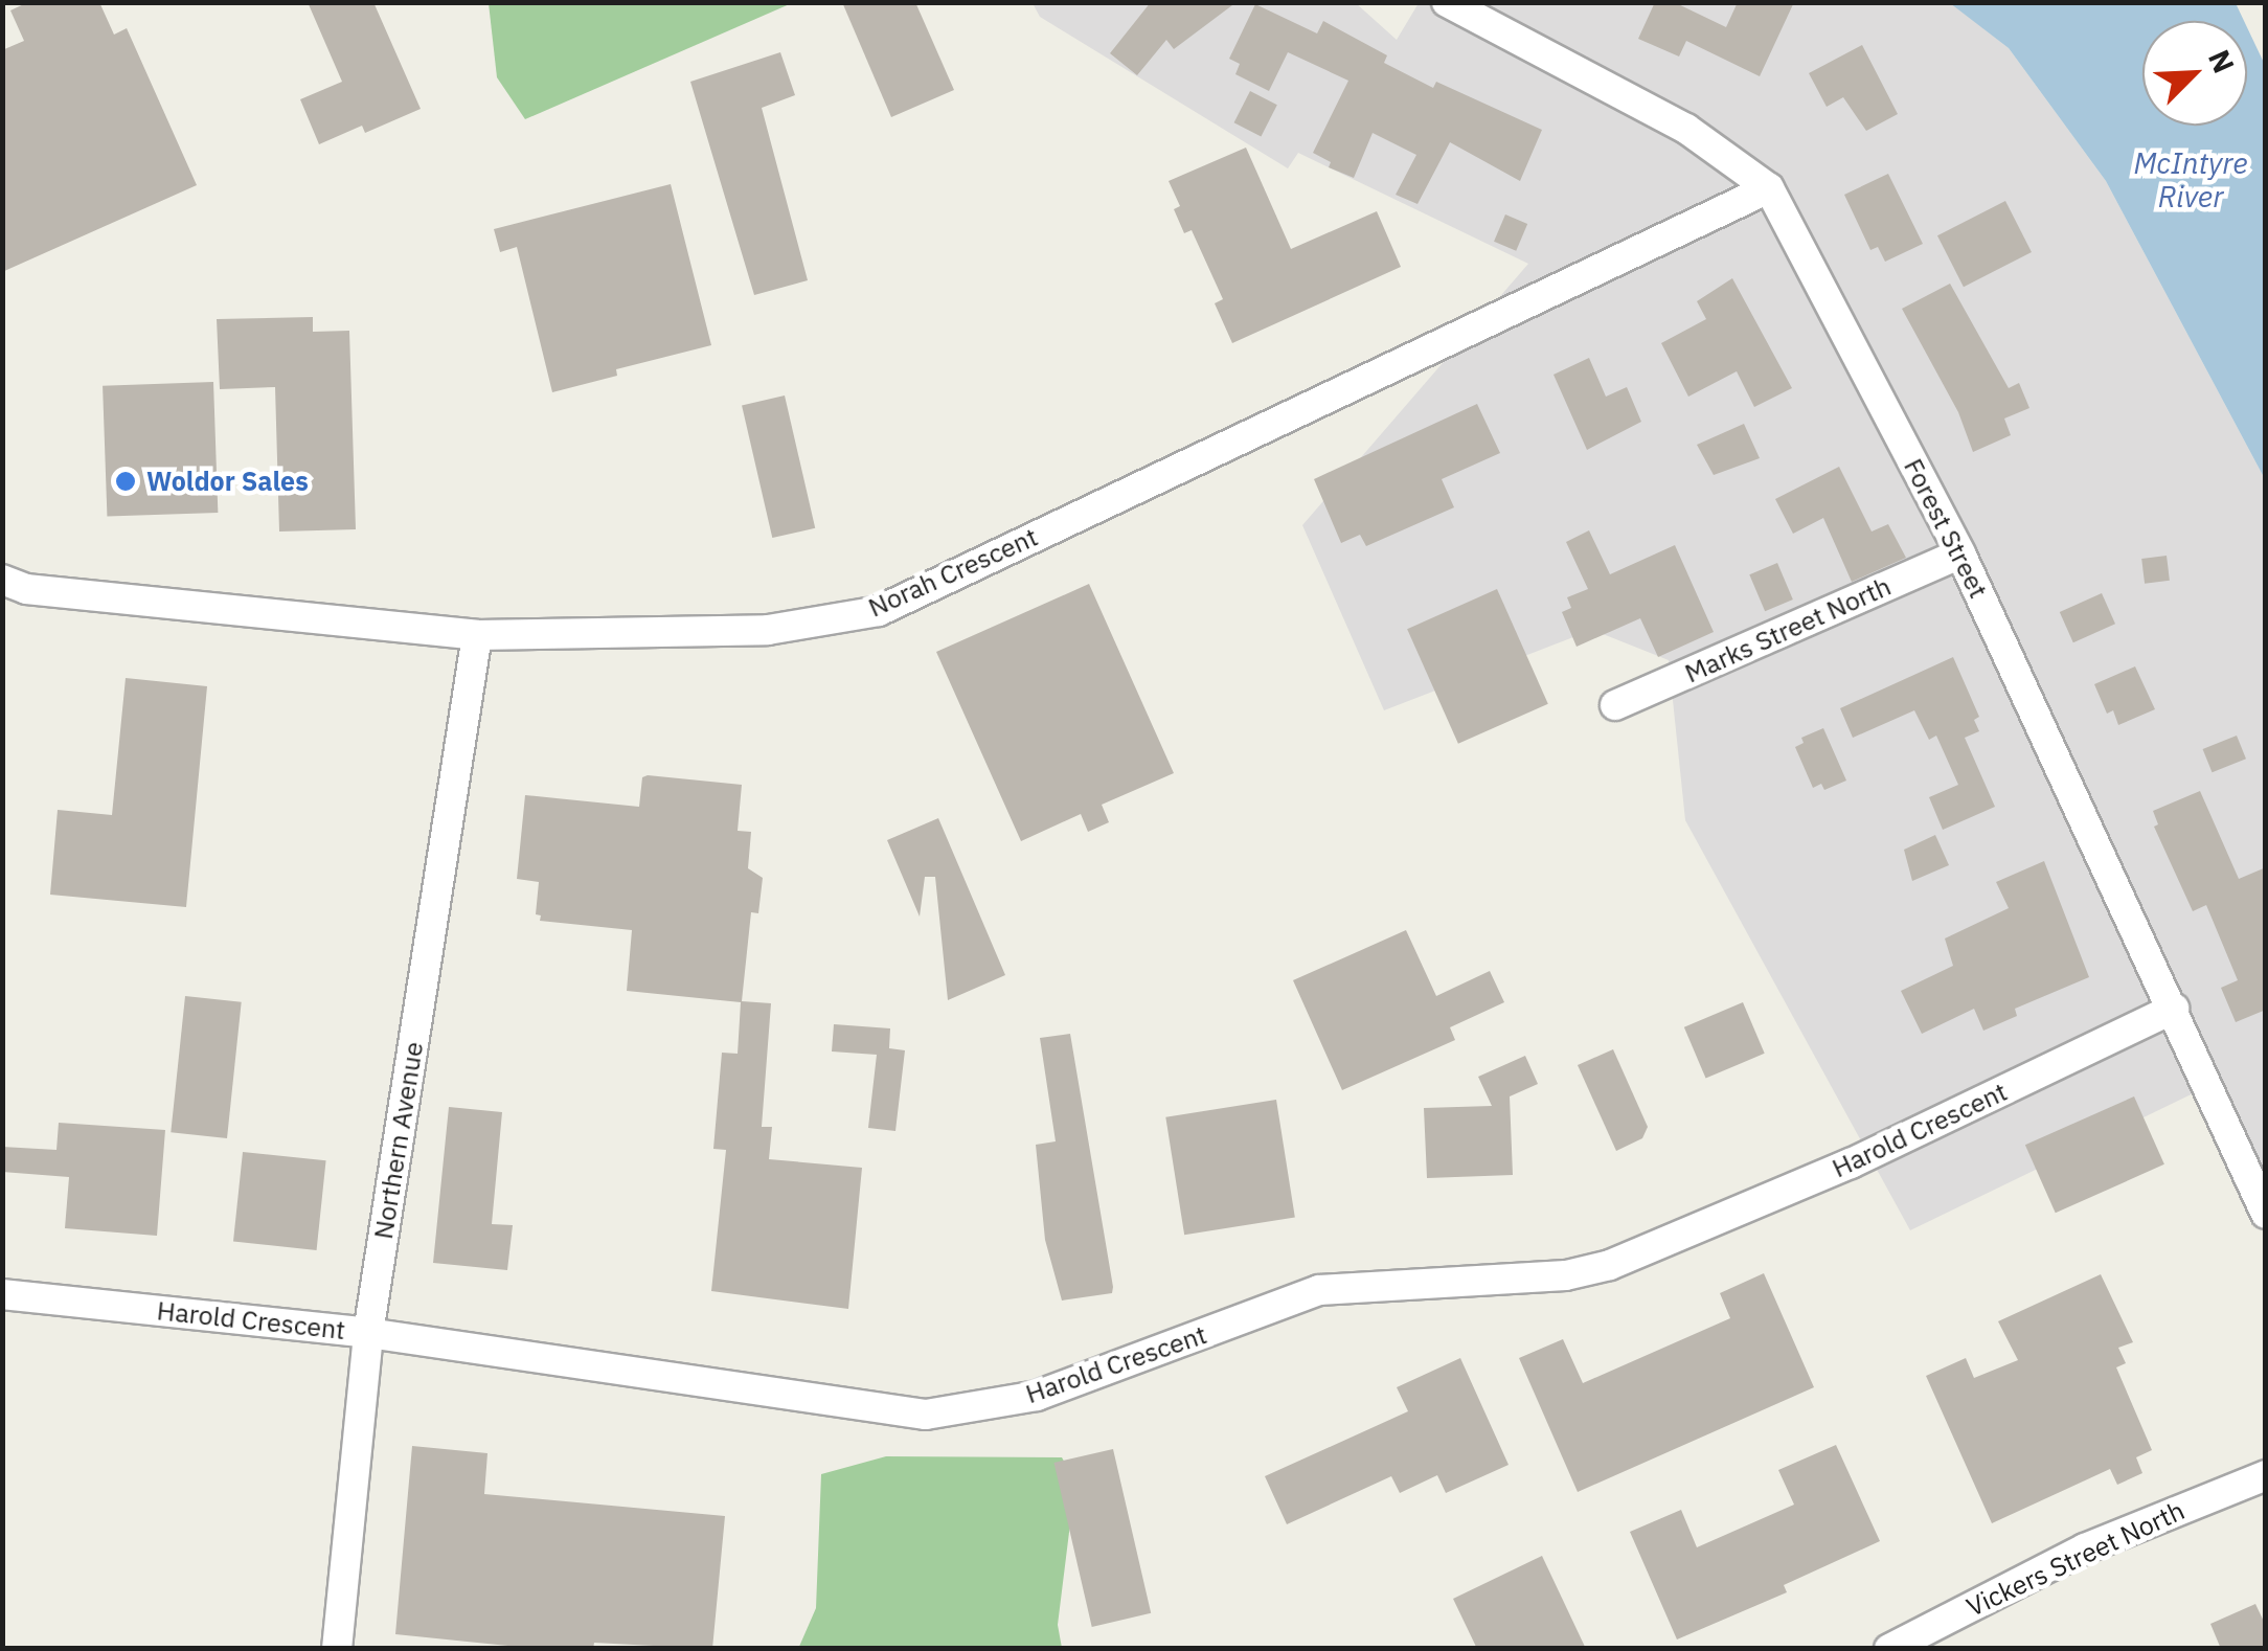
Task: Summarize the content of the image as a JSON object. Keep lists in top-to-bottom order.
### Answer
{
  "streets": {
    "street": [
      "Forest Street",
      "Norah Crescent",
      "Marks Street North",
      "Harold Crescent",
      "Northern Avenue",
      "Vickers Street North"
    ]
  },
  "crossings": [
    ["Forest Street", "Norah Crescent"],
    ["Forest Street", "Marks Street North"],
    ["Forest Street", "Harold Crescent"],
    ["Norah Crescent", "Northern Avenue"],
    ["Harold Crescent", "Northern Avenue"]
  ],
  "water": ["McIntyre River"],
  "places": ["Woldor Sales"],
  "north": "top right"
}
